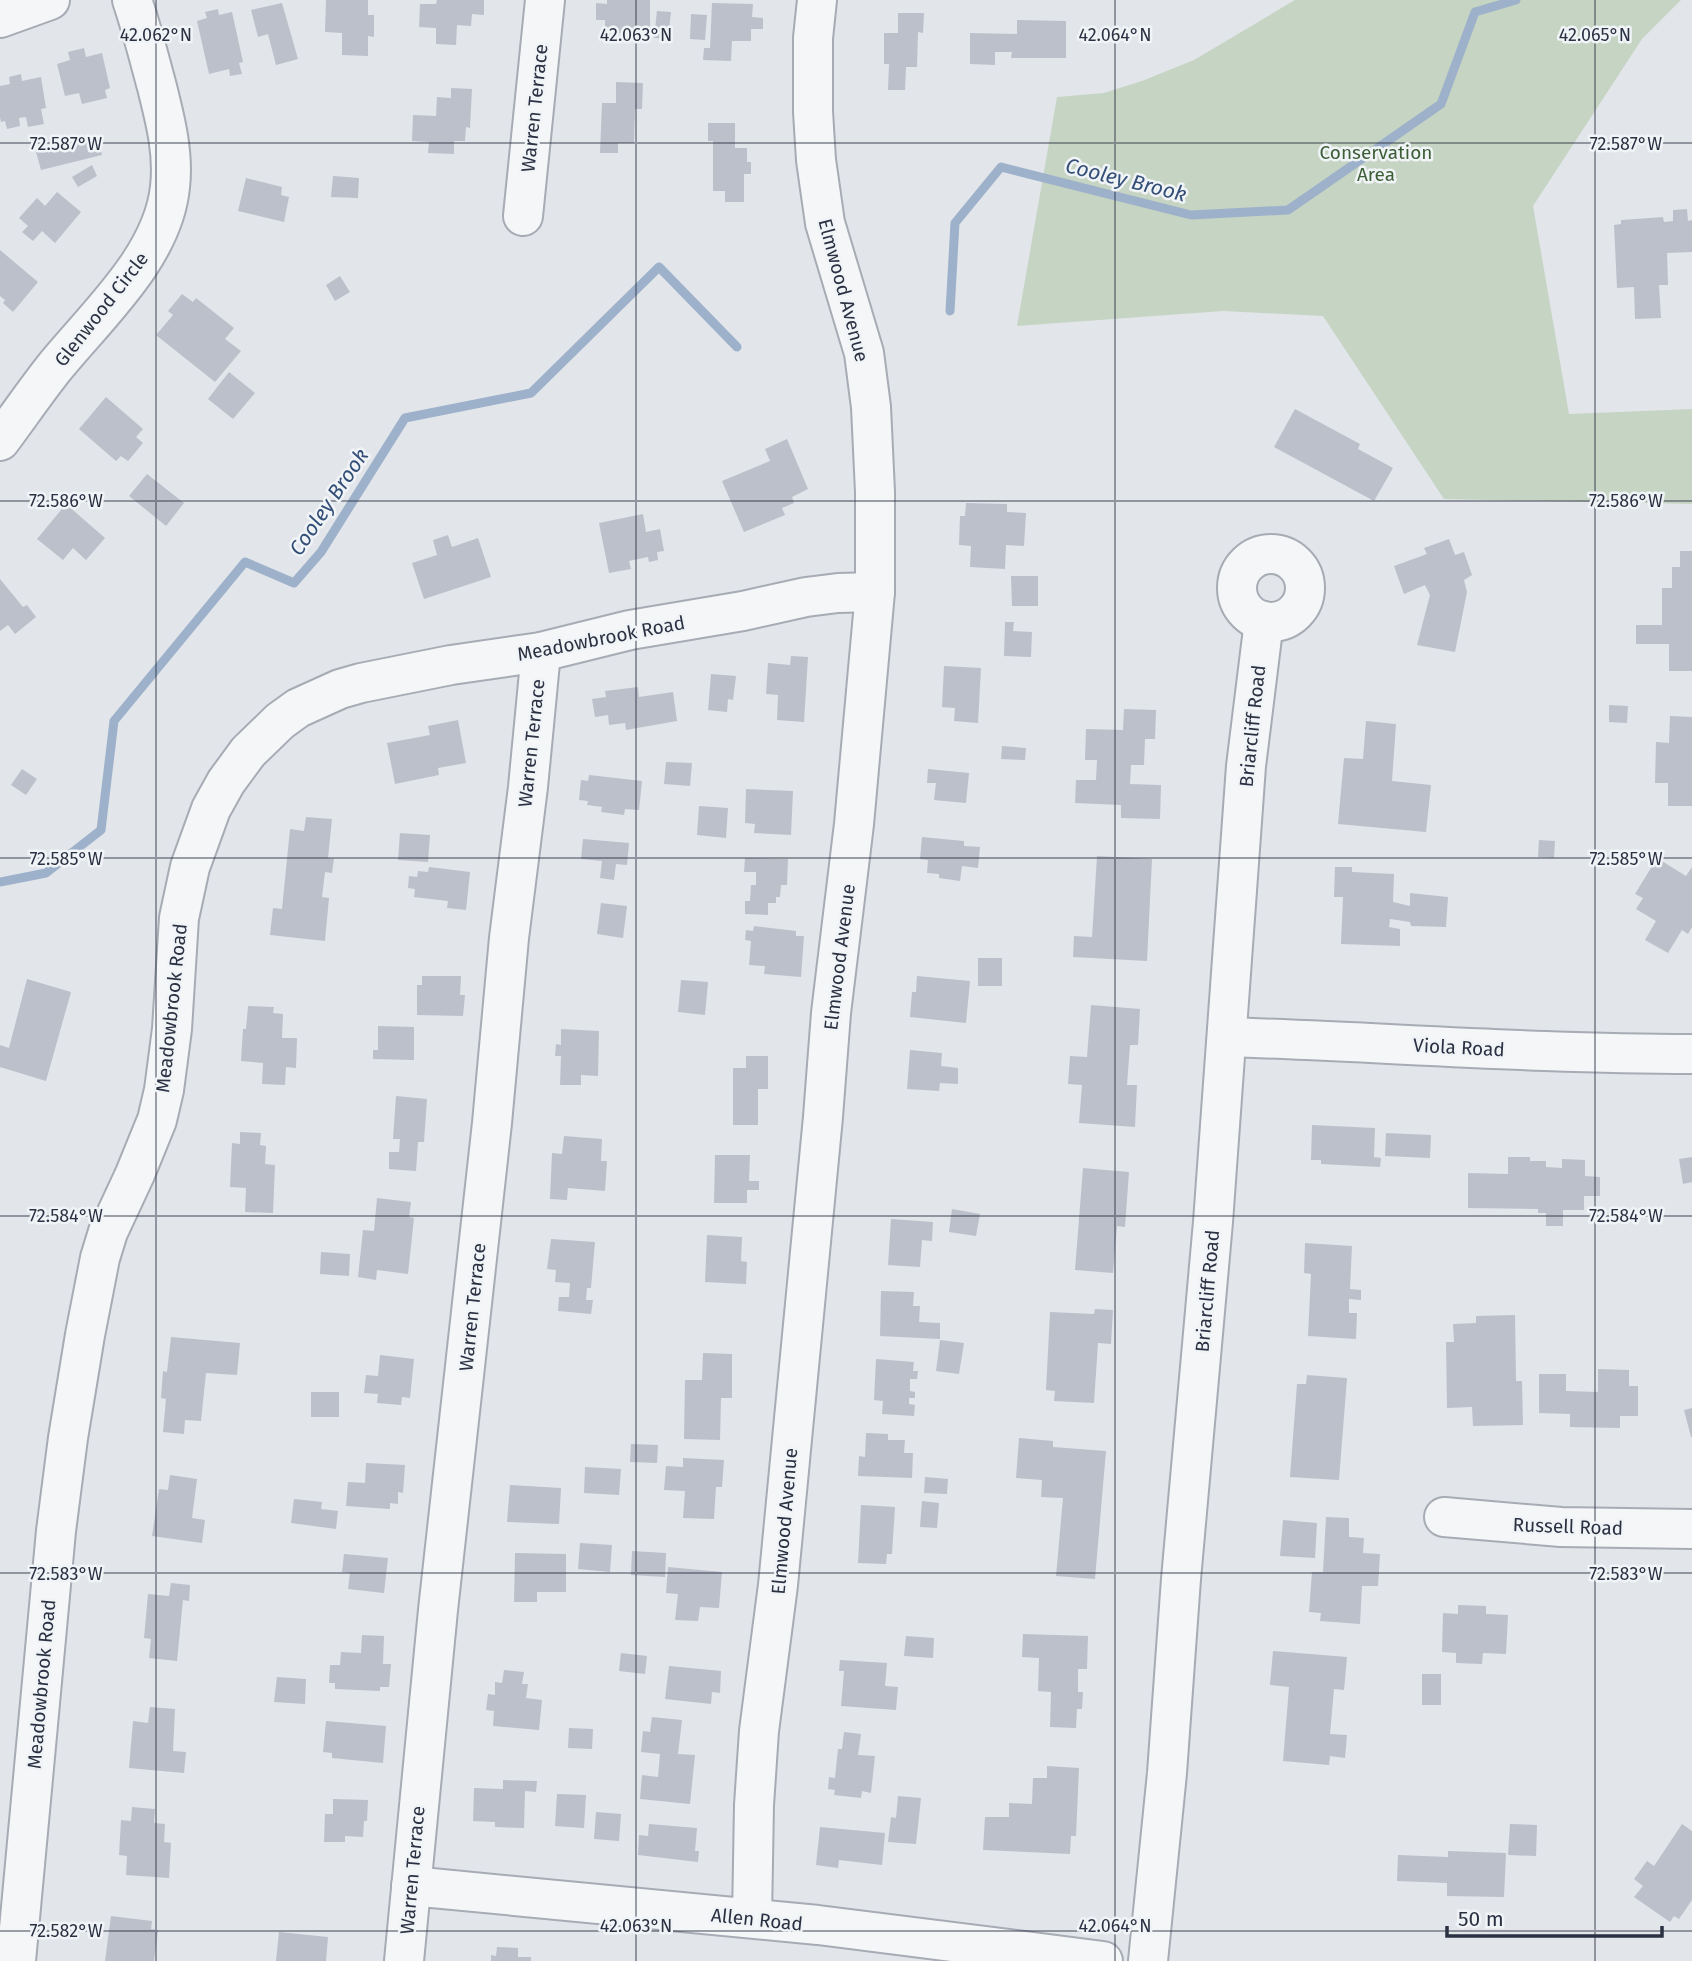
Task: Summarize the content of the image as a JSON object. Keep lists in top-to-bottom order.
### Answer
{
  "streets": {
    "street": [
      "Warren Terrace",
      "Elmwood Avenue",
      "Glenwood Circle",
      "Meadowbrook Road",
      "Briarcliff Road",
      "Viola Road",
      "Russell Road",
      "Allen Road"
    ]
  },
  "crossings": [
    ["Warren Terrace", "Meadowbrook Road"],
    ["Warren Terrace", "Allen Road"],
    ["Elmwood Avenue", "Meadowbrook Road"],
    ["Elmwood Avenue", "Allen Road"],
    ["Briarcliff Road", "Viola Road"]
  ],
  "water": ["Cooley Brook"],
  "parks": ["Conservation Area"],
  "scale_bar": "50 m",
  "coordinates": [
    "42.062°N",
    "42.063°N",
    "42.064°N",
    "42.065°N",
    "72.587°W",
    "72.586°W",
    "72.585°W",
    "72.584°W",
    "72.583°W",
    "72.582°W"
  ]
}
